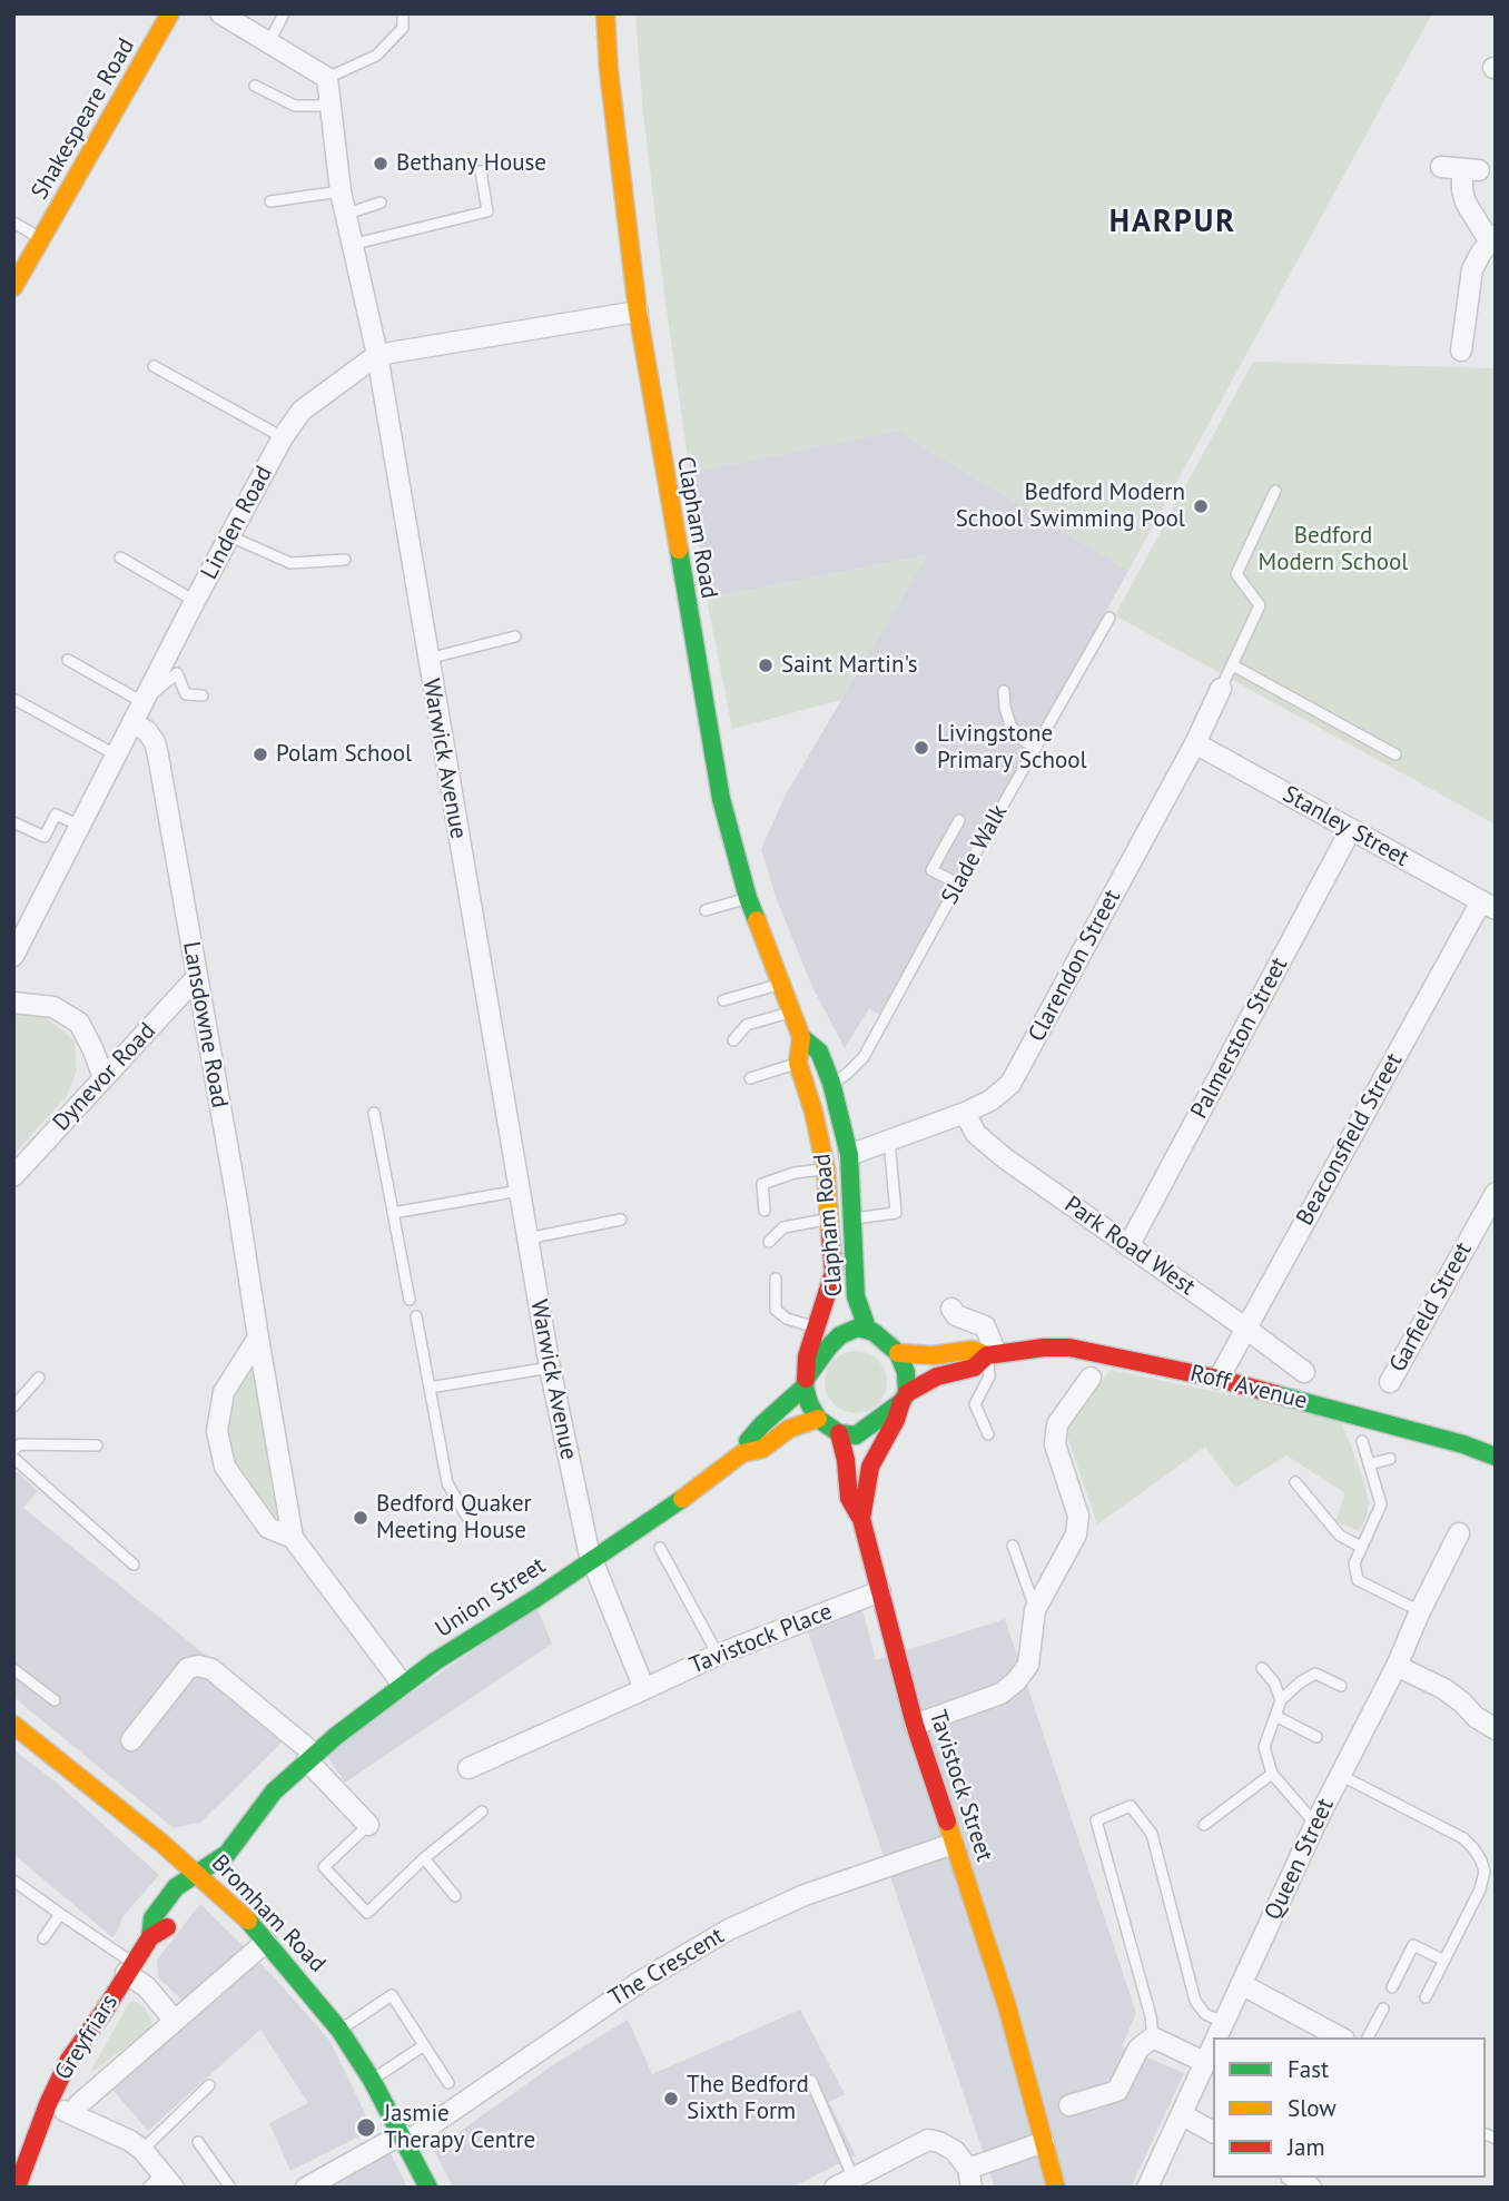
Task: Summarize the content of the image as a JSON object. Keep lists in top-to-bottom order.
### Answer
{
  "streets": {
    "main road": [
      "Shakespeare Road",
      "Clapham Road",
      "Roff Avenue",
      "Union Street",
      "Tavistock Street",
      "Bromham Road",
      "Greyfriars"
    ],
    "street": [
      "Linden Road",
      "Warwick Avenue",
      "Stanley Street",
      "Clarendon Street",
      "Lansdowne Road",
      "Palmerston Street",
      "Dynevor Road",
      "Beaconsfield Street",
      "Park Road West",
      "Garfield Street",
      "Tavistock Place",
      "Queen Street",
      "The Crescent"
    ],
    "lane": ["Slade Walk"]
  },
  "crossings": [
    ["Linden Road", "Clapham Road"],
    ["Linden Road", "Warwick Avenue"],
    ["Linden Road", "Lansdowne Road"],
    ["Clapham Road", "Slade Walk"],
    ["Clapham Road", "Clarendon Street"],
    ["Clapham Road", "Roff Avenue"],
    ["Clapham Road", "Union Street"],
    ["Clapham Road", "Tavistock Street"],
    ["Warwick Avenue", "Union Street"],
    ["Stanley Street", "Clarendon Street"],
    ["Stanley Street", "Palmerston Street"],
    ["Stanley Street", "Beaconsfield Street"],
    ["Clarendon Street", "Park Road West"],
    ["Lansdowne Road", "Dynevor Road"],
    ["Lansdowne Road", "Union Street"],
    ["Palmerston Street", "Park Road West"],
    ["Beaconsfield Street", "Park Road West"],
    ["Beaconsfield Street", "Roff Avenue"],
    ["Roff Avenue", "Union Street"],
    ["Roff Avenue", "Tavistock Street"],
    ["Union Street", "Tavistock Street"],
    ["Union Street", "Bromham Road"],
    ["Union Street", "Greyfriars"],
    ["Tavistock Place", "Tavistock Street"],
    ["Tavistock Street", "The Crescent"],
    ["Bromham Road", "The Crescent"],
    ["Bromham Road", "Greyfriars"]
  ],
  "districts": ["HARPUR"],
  "parks": ["Bedford Modern School"],
  "places": [
    "Bethany House",
    "Bedford Modern School Swimming Pool",
    "Saint Martin's",
    "Livingstone Primary School",
    "Polam School",
    "Bedford Quaker Meeting House",
    "The Bedford Sixth Form",
    "Jasmie Therapy Centre"
  ],
  "legend": ["Fast", "Slow", "Jam"]
}
